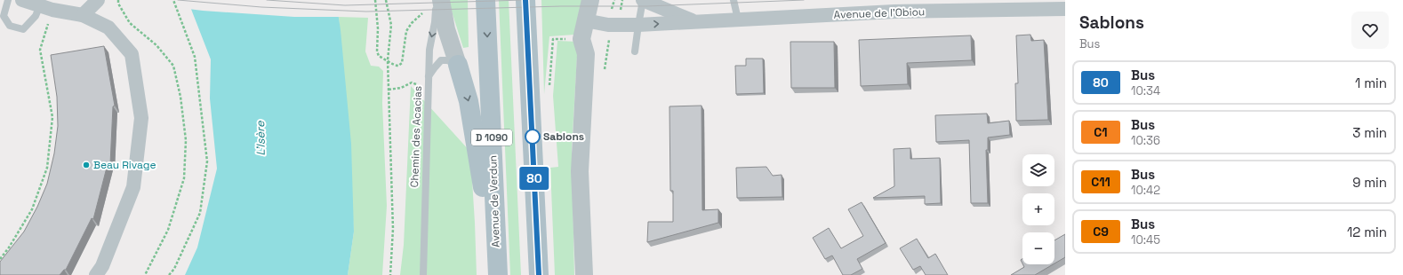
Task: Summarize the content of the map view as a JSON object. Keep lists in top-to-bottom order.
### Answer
{
  "streets": {
    "main road": ["D 1090", "Avenue de Verdun"],
    "street": ["Avenue de l'Obiou"],
    "lane": ["Chemin des Acacias"]
  },
  "water": ["L'Isère"],
  "places": ["Sablons", "Beau Rivage"],
  "lines": ["bus line 80"],
  "page": {
    "on_map": "80",
    "heading": ["Sablons", "Bus"],
    "list": [
      {
        "mark": "80",
        "name": "Bus",
        "note": "10:34",
        "value": "1 min"
      },
      {
        "mark": "C1",
        "name": "Bus",
        "note": "10:36",
        "value": "3 min"
      },
      {
        "mark": "C11",
        "name": "Bus",
        "note": "10:42",
        "value": "9 min"
      },
      {
        "mark": "C9",
        "name": "Bus",
        "note": "10:45",
        "value": "12 min"
      }
    ],
    "map_buttons": ["+", "−"]
  }
}
